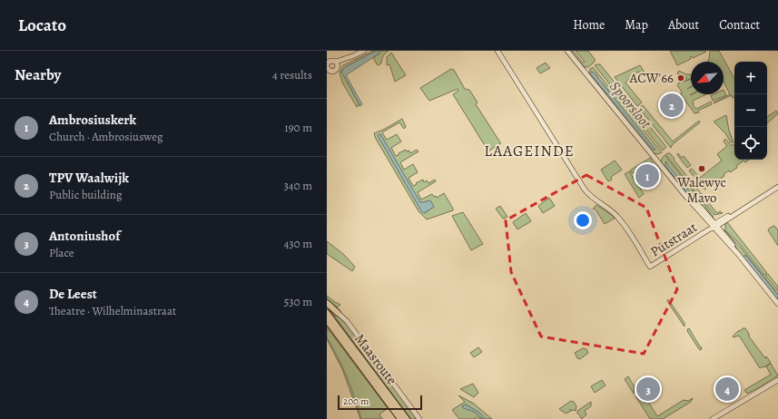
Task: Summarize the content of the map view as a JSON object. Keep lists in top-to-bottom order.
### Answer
{
  "streets": {
    "highway": ["Maasroute"],
    "main road": ["Putstraat"]
  },
  "districts": ["LAAGEINDE"],
  "water": ["Spoorsloot"],
  "places": ["ACW'66", "Walewyc Mavo"],
  "scale_bar": "200 m",
  "north": "bottom left",
  "page": {
    "header": "Locato",
    "nav": [
      "Home",
      "Map",
      "About",
      "Contact"
    ],
    "heading": ["Nearby", "4 results"],
    "map_buttons": ["+", "−"],
    "pins": [
      "2",
      "1",
      "3",
      "4"
    ],
    "list": [
      {
        "mark": "1",
        "name": "Ambrosiuskerk",
        "note": "Church · Ambrosiusweg",
        "value": "190 m"
      },
      {
        "mark": "2",
        "name": "TPV Waalwijk",
        "note": "Public building",
        "value": "340 m"
      },
      {
        "mark": "3",
        "name": "Antoniushof",
        "note": "Place",
        "value": "430 m"
      },
      {
        "mark": "4",
        "name": "De Leest",
        "note": "Theatre · Wilhelminastraat",
        "value": "530 m"
      }
    ],
    "scale": "200 m"
  }
}
